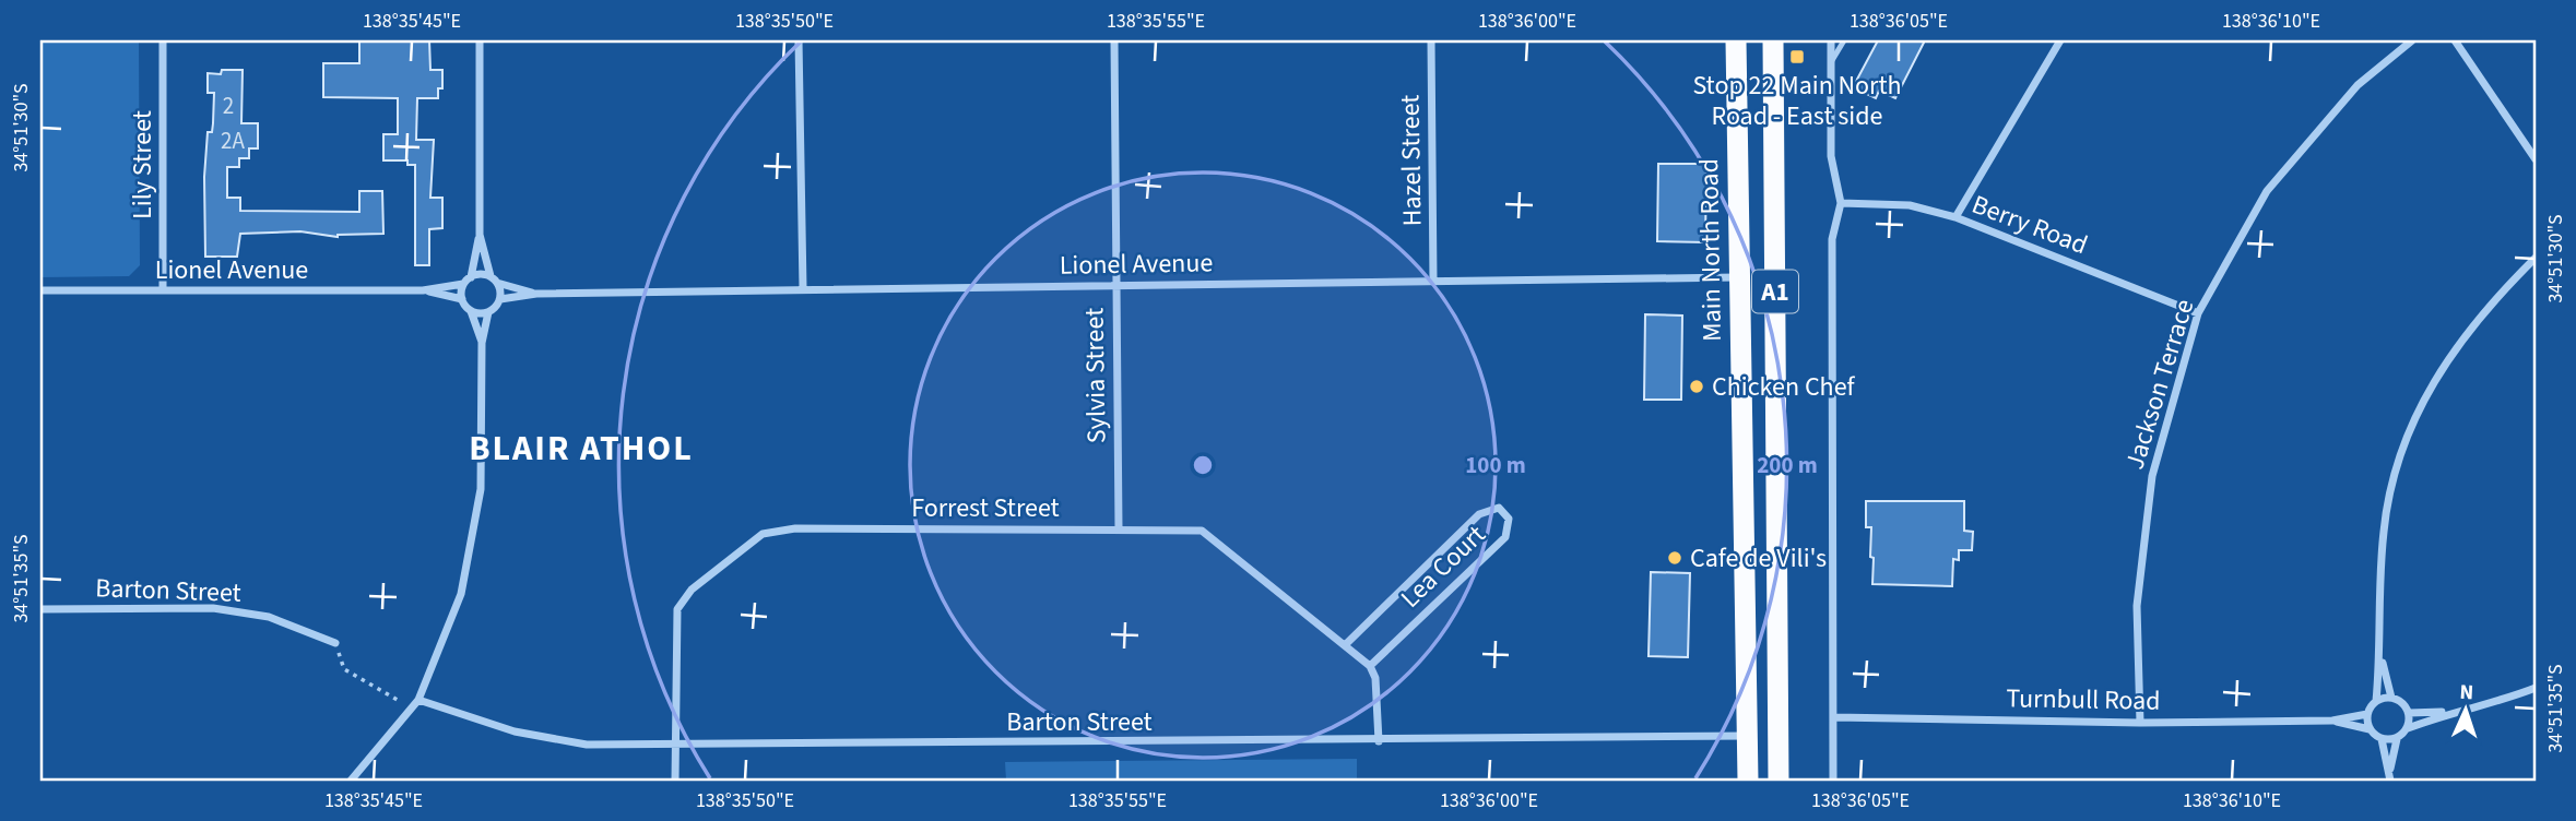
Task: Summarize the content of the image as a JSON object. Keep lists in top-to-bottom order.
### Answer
{
  "streets": {
    "highway": ["Main North Road", "A1"],
    "street": [
      "Hazel Street",
      "Lily Street",
      "Berry Road",
      "Lionel Avenue",
      "Sylvia Street",
      "Jackson Terrace",
      "Forrest Street",
      "Lea Court",
      "Barton Street",
      "Turnbull Road"
    ]
  },
  "crossings": [
    ["Hazel Street", "Lionel Avenue"],
    ["Lily Street", "Lionel Avenue"],
    ["Berry Road", "Jackson Terrace"],
    ["Main North Road", "Lionel Avenue"],
    ["Main North Road", "Barton Street"],
    ["Lionel Avenue", "Sylvia Street"],
    ["Sylvia Street", "Forrest Street"],
    ["Jackson Terrace", "Turnbull Road"],
    ["Forrest Street", "Lea Court"],
    ["Forrest Street", "Barton Street"]
  ],
  "districts": ["BLAIR ATHOL"],
  "places": {
    "transit": ["Stop 22 Main North Road - East side"],
    "other": ["Chicken Chef", "Cafe de Vili's"]
  },
  "house_numbers": ["2", "2A"],
  "north": "top",
  "coordinates": [
    "138°35'45\"E",
    "138°35'50\"E",
    "138°35'55\"E",
    "138°36'00\"E",
    "138°36'05\"E",
    "138°36'10\"E",
    "34°51'30\"S",
    "34°51'35\"S"
  ],
  "rings": ["100 m", "200 m"]
}
